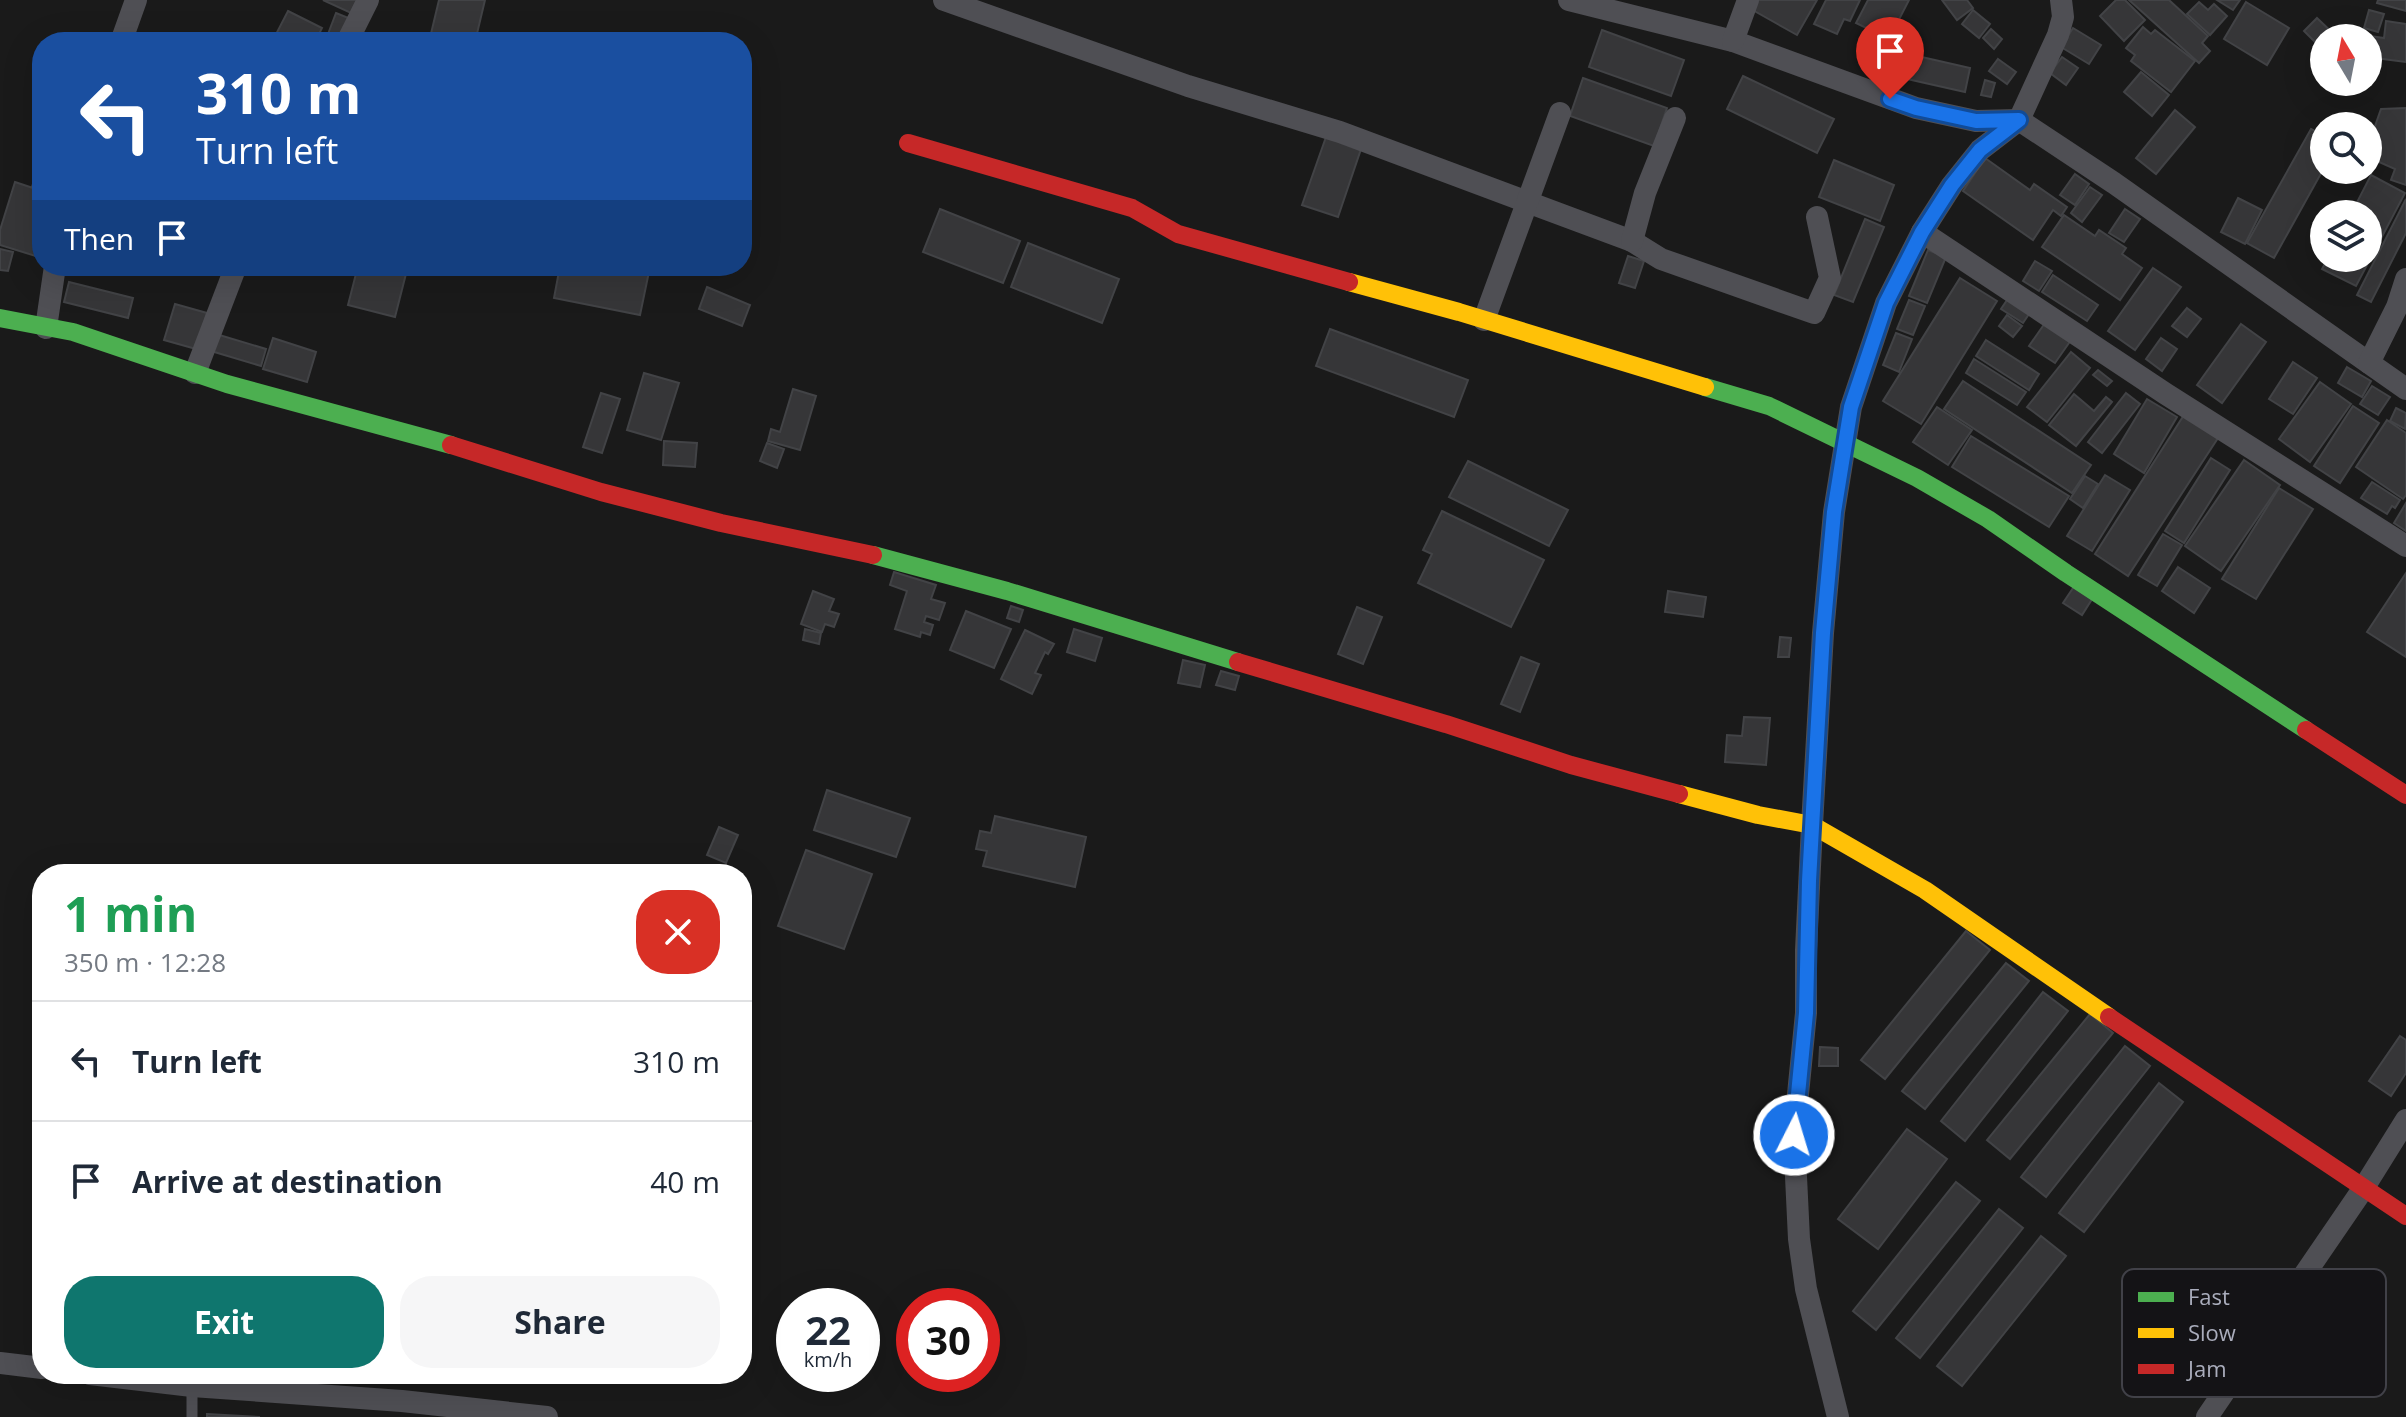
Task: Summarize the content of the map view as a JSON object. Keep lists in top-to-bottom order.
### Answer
{
  "legend": ["Fast", "Slow", "Jam"],
  "north": "top",
  "page": {
    "turn": ["310 m", "Turn left"],
    "then": "Then",
    "heading": ["1 min", "350 m · 12:28"],
    "list": [
      {
        "name": "Turn left",
        "value": "310 m"
      },
      {
        "name": "Arrive at destination",
        "value": "40 m"
      }
    ],
    "buttons": ["Exit", "Share"],
    "speed": "22 km/h",
    "limit": "30"
  }
}
